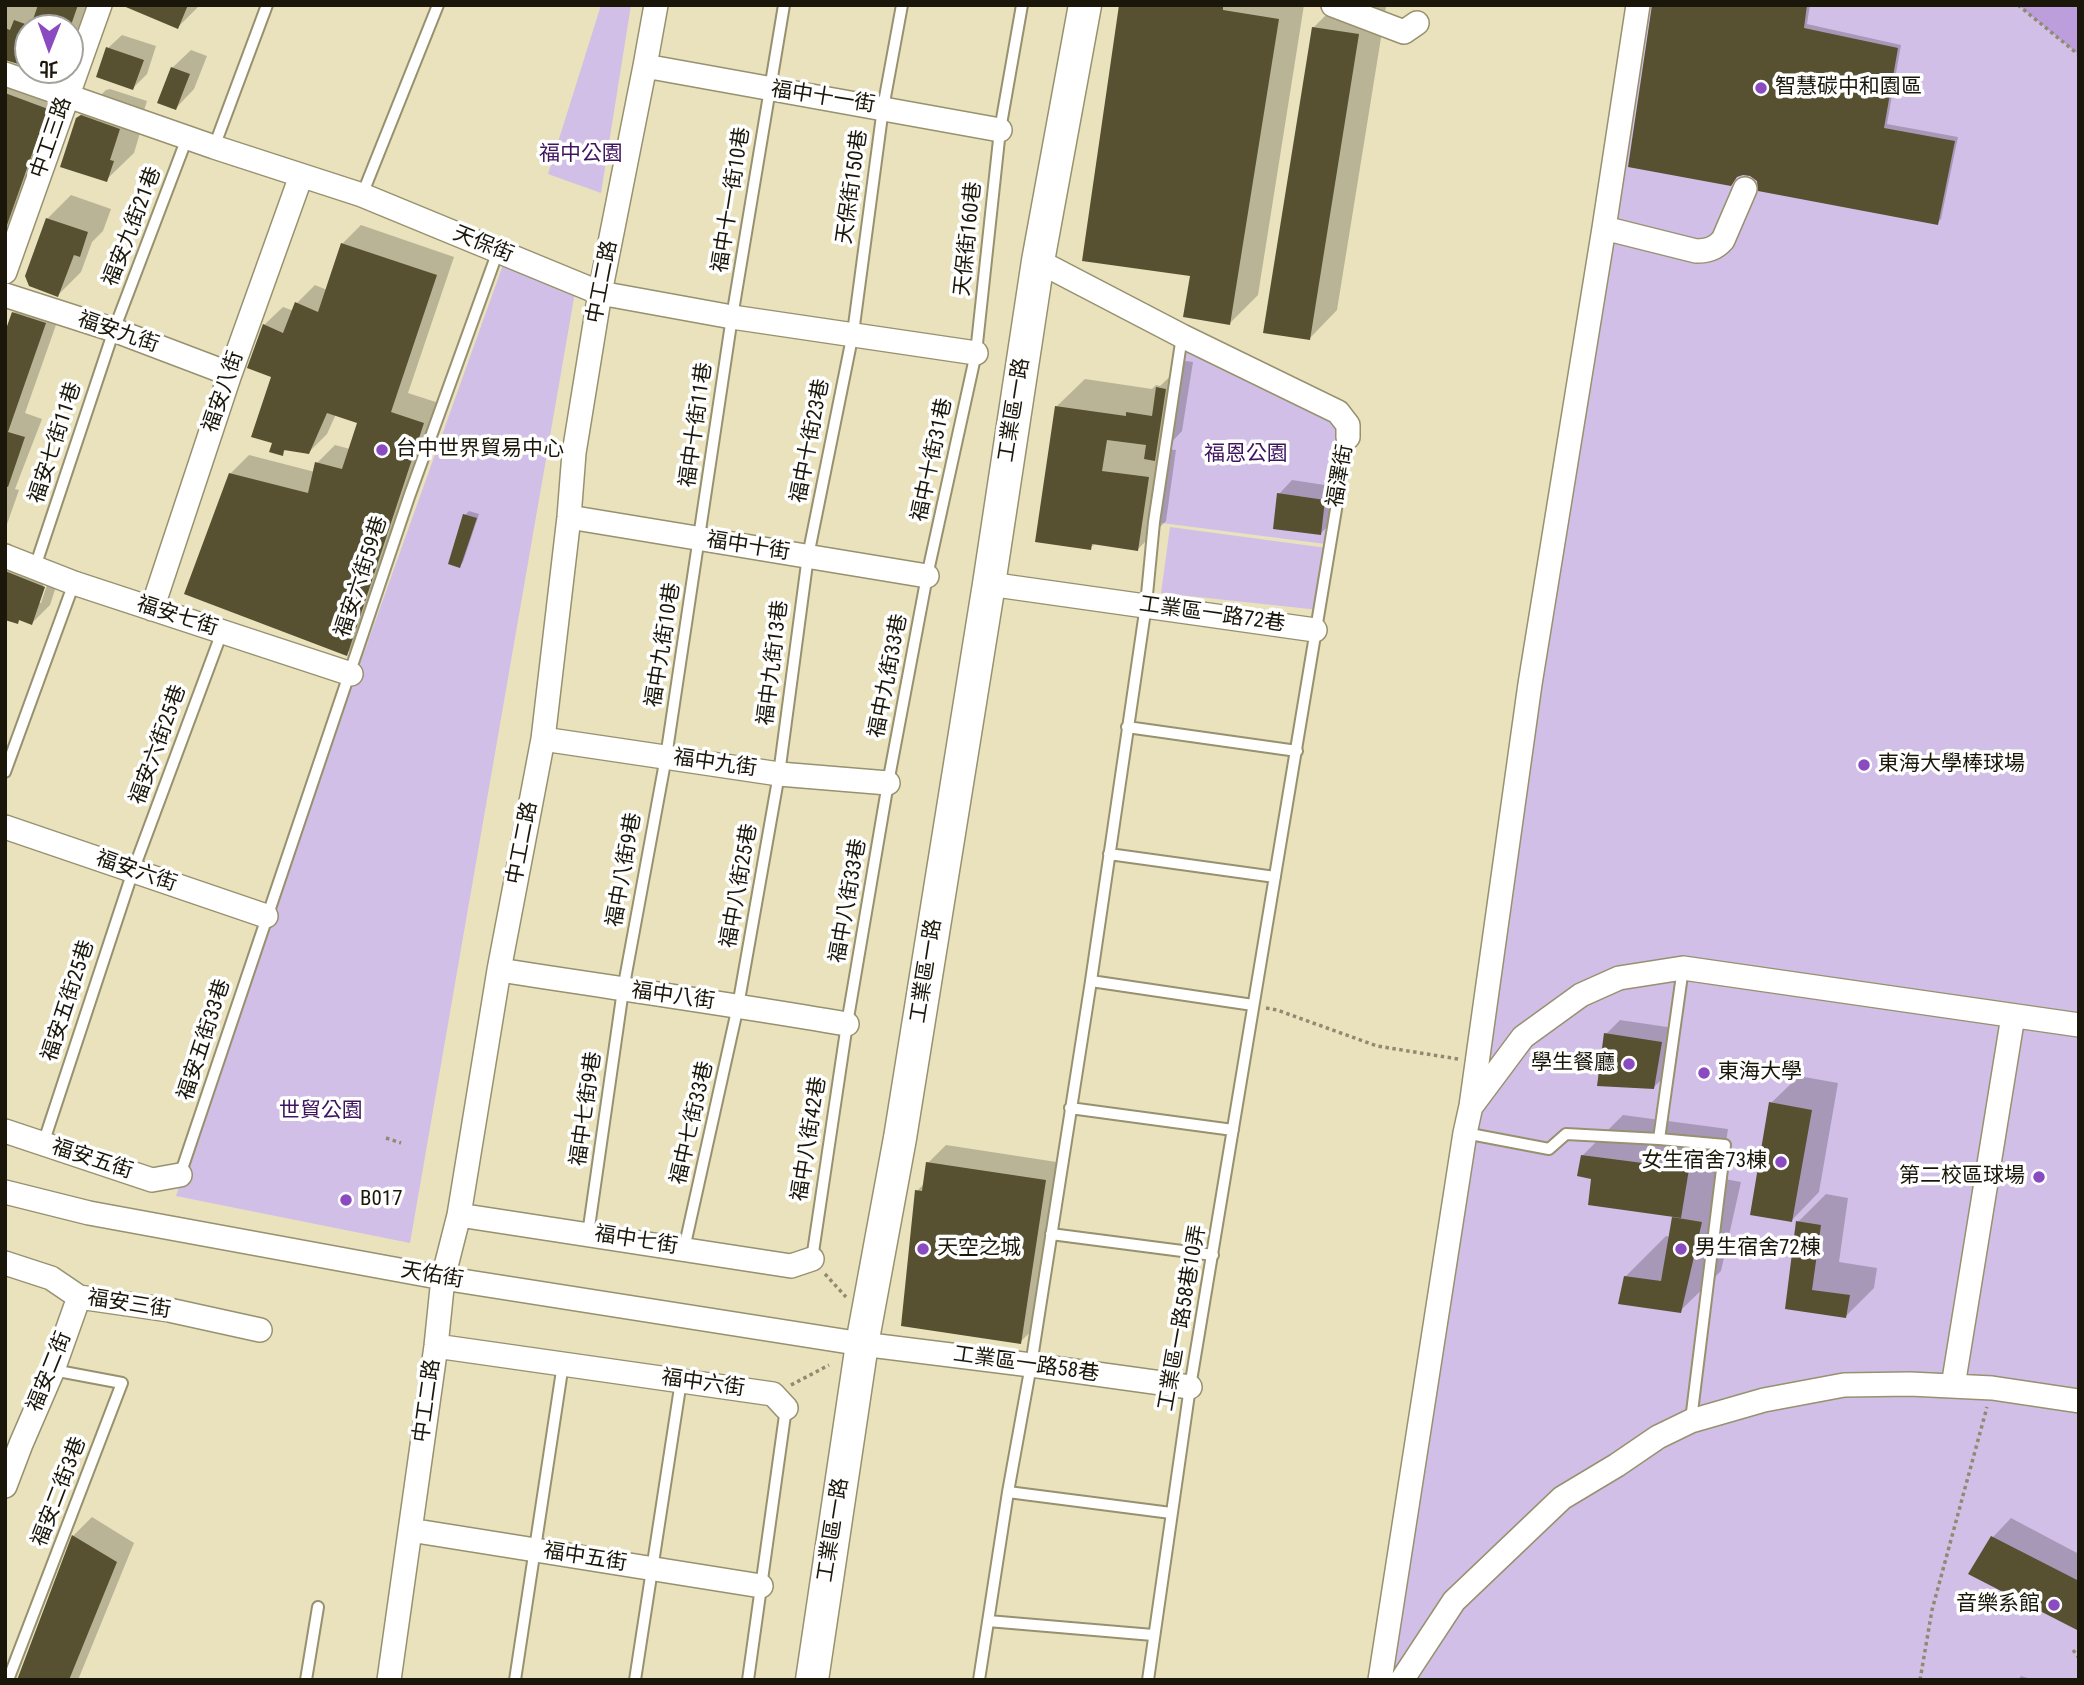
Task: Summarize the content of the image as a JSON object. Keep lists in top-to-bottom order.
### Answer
{
  "streets": {
    "street": [
      "福中十一街",
      "中工三路",
      "天保街",
      "中工二路",
      "福安九街",
      "福安八街",
      "工業區一路",
      "福澤街",
      "福中十街",
      "工業區一路72巷",
      "福安七街",
      "福中九街",
      "福安六街",
      "福中八街",
      "福安五街",
      "福中七街",
      "天佑街",
      "福安三街",
      "工業區一路58巷",
      "福安二街",
      "福中六街",
      "福中五街"
    ],
    "lane": [
      "天保街150巷",
      "福中十一街10巷",
      "福安九街21巷",
      "天保街160巷",
      "福中十街11巷",
      "福中十街23巷",
      "福安七街11巷",
      "福中十街31巷",
      "福安六街59巷",
      "福中九街10巷",
      "福中九街13巷",
      "福中九街33巷",
      "福安六街25巷",
      "福中八街9巷",
      "福中八街25巷",
      "福中八街33巷",
      "福安五街25巷",
      "福安五街33巷",
      "福中七街9巷",
      "福中七街33巷",
      "福中八街42巷",
      "工業區一路58巷10弄",
      "福安二街3巷"
    ]
  },
  "crossings": [
    ["福中十一街", "天保街150巷"],
    ["福中十一街", "福中十一街10巷"],
    ["福中十一街", "天保街160巷"],
    ["福中十一街", "中工二路"],
    ["中工三路", "天保街"],
    ["天保街150巷", "天保街"],
    ["天保街150巷", "福中十街23巷"],
    ["福中十一街10巷", "天保街"],
    ["福中十一街10巷", "福中十街11巷"],
    ["福安九街21巷", "天保街"],
    ["福安九街21巷", "福安九街"],
    ["福安九街21巷", "福安七街11巷"],
    ["天保街160巷", "天保街"],
    ["天保街160巷", "福中十街31巷"],
    ["天保街", "中工二路"],
    ["天保街", "福安八街"],
    ["天保街", "福中十街11巷"],
    ["天保街", "福中十街23巷"],
    ["天保街", "福中十街31巷"],
    ["天保街", "福安六街59巷"],
    ["中工二路", "福中十街"],
    ["中工二路", "福中九街"],
    ["中工二路", "福中八街"],
    ["中工二路", "福中七街"],
    ["中工二路", "天佑街"],
    ["中工二路", "福中六街"],
    ["中工二路", "福中五街"],
    ["福安九街", "福安八街"],
    ["福安九街", "福安七街11巷"],
    ["福安八街", "福安七街"],
    ["工業區一路", "工業區一路72巷"],
    ["工業區一路", "天佑街"],
    ["工業區一路", "工業區一路58巷"],
    ["福中十街11巷", "福中十街"],
    ["福中十街11巷", "福中九街10巷"],
    ["福中十街23巷", "福中十街"],
    ["福中十街23巷", "福中九街13巷"],
    ["福安七街11巷", "福安七街"],
    ["福中十街31巷", "福中十街"],
    ["福中十街31巷", "福中九街33巷"],
    ["福澤街", "工業區一路72巷"],
    ["福中十街", "福中九街10巷"],
    ["福中十街", "福中九街13巷"],
    ["福中十街", "福中九街33巷"],
    ["福安六街59巷", "福安七街"],
    ["福安六街59巷", "福安六街"],
    ["福安六街59巷", "福安五街33巷"],
    ["工業區一路72巷", "工業區一路58巷10弄"],
    ["福安七街", "福安六街25巷"],
    ["福中九街10巷", "福中九街"],
    ["福中九街10巷", "福中八街9巷"],
    ["福中九街13巷", "福中九街"],
    ["福中九街13巷", "福中八街25巷"],
    ["福中九街33巷", "福中九街"],
    ["福中九街33巷", "福中八街33巷"],
    ["福安六街25巷", "福安六街"],
    ["福安六街25巷", "福安五街25巷"],
    ["福中九街", "福中八街9巷"],
    ["福中九街", "福中八街25巷"],
    ["福中九街", "福中八街33巷"],
    ["福中八街9巷", "福中八街"],
    ["福中八街9巷", "福中七街9巷"],
    ["福安六街", "福安五街25巷"],
    ["福安六街", "福安五街33巷"],
    ["福中八街25巷", "福中八街"],
    ["福中八街25巷", "福中七街33巷"],
    ["福中八街33巷", "福中八街"],
    ["福中八街33巷", "福中八街42巷"],
    ["福中八街", "福中七街9巷"],
    ["福中八街", "福中七街33巷"],
    ["福中八街", "福中八街42巷"],
    ["福安五街25巷", "福安五街"],
    ["福安五街33巷", "福安五街"],
    ["福中七街9巷", "福中七街"],
    ["福中七街33巷", "福中七街"],
    ["福中八街42巷", "福中七街"],
    ["天佑街", "工業區一路58巷"],
    ["福安三街", "福安二街"],
    ["工業區一路58巷10弄", "工業區一路58巷"],
    ["福安二街", "福安二街3巷"]
  ],
  "parks": ["福中公園", "福恩公園", "世貿公園"],
  "places": [
    "智慧碳中和園區",
    "台中世界貿易中心",
    "東海大學棒球場",
    "學生餐廳",
    "東海大學",
    "女生宿舍73棟",
    "第二校區球場",
    "B017",
    "天空之城",
    "男生宿舍72棟",
    "音樂系館"
  ],
  "north": "bottom"
}
